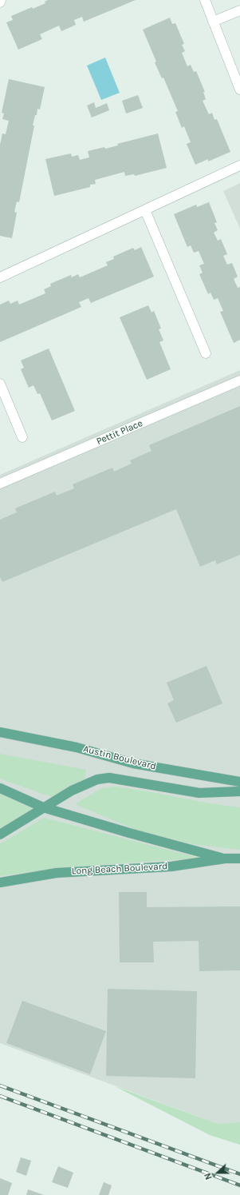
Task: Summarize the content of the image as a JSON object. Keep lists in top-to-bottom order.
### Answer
{
  "streets": {
    "main road": ["Austin Boulevard", "Long Beach Boulevard"],
    "street": ["Pettit Place"]
  },
  "north": "left"
}
